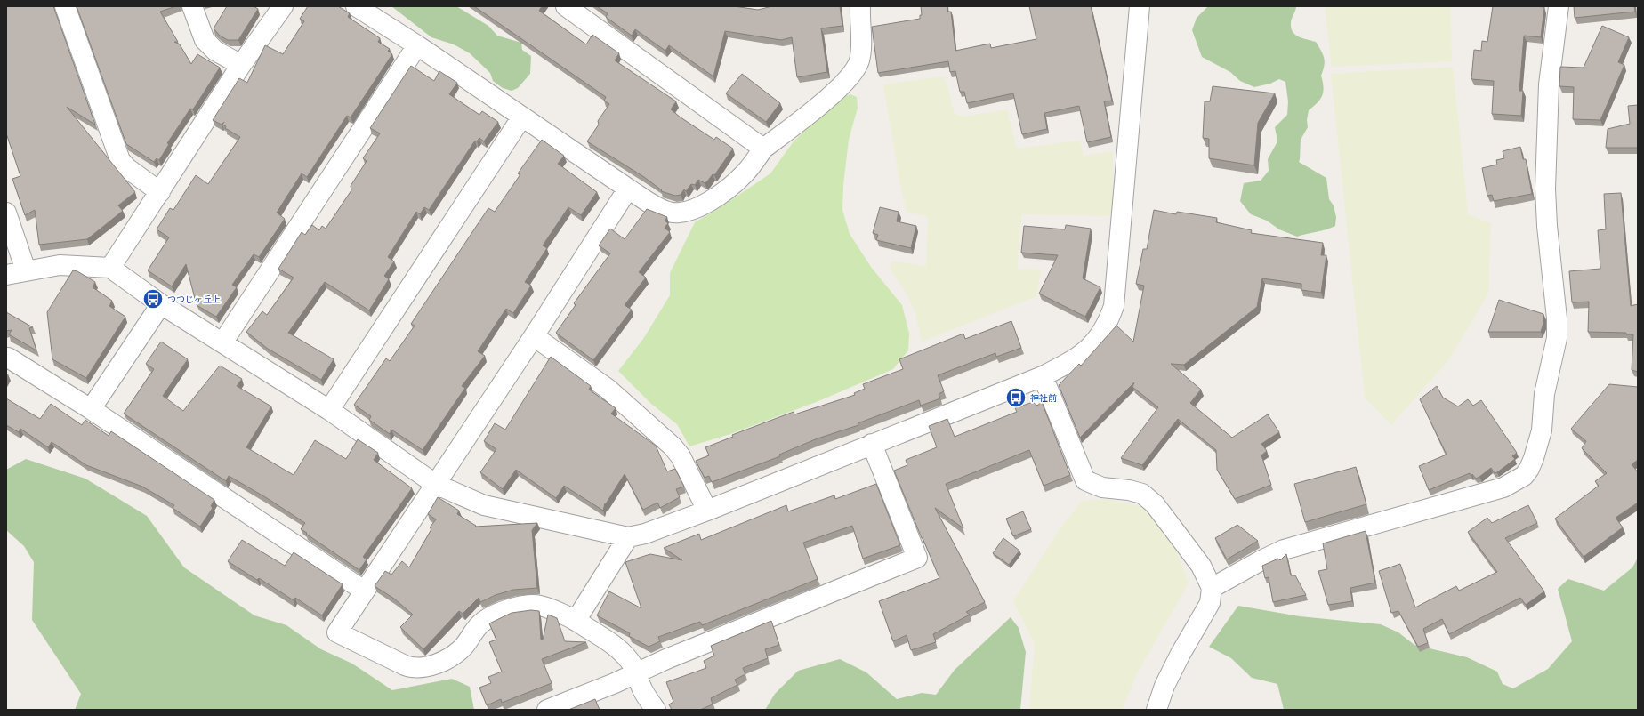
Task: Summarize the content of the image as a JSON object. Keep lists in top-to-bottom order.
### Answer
{
  "places": {
    "bus stop": ["つつじヶ丘上", "神社前"]
  }
}
